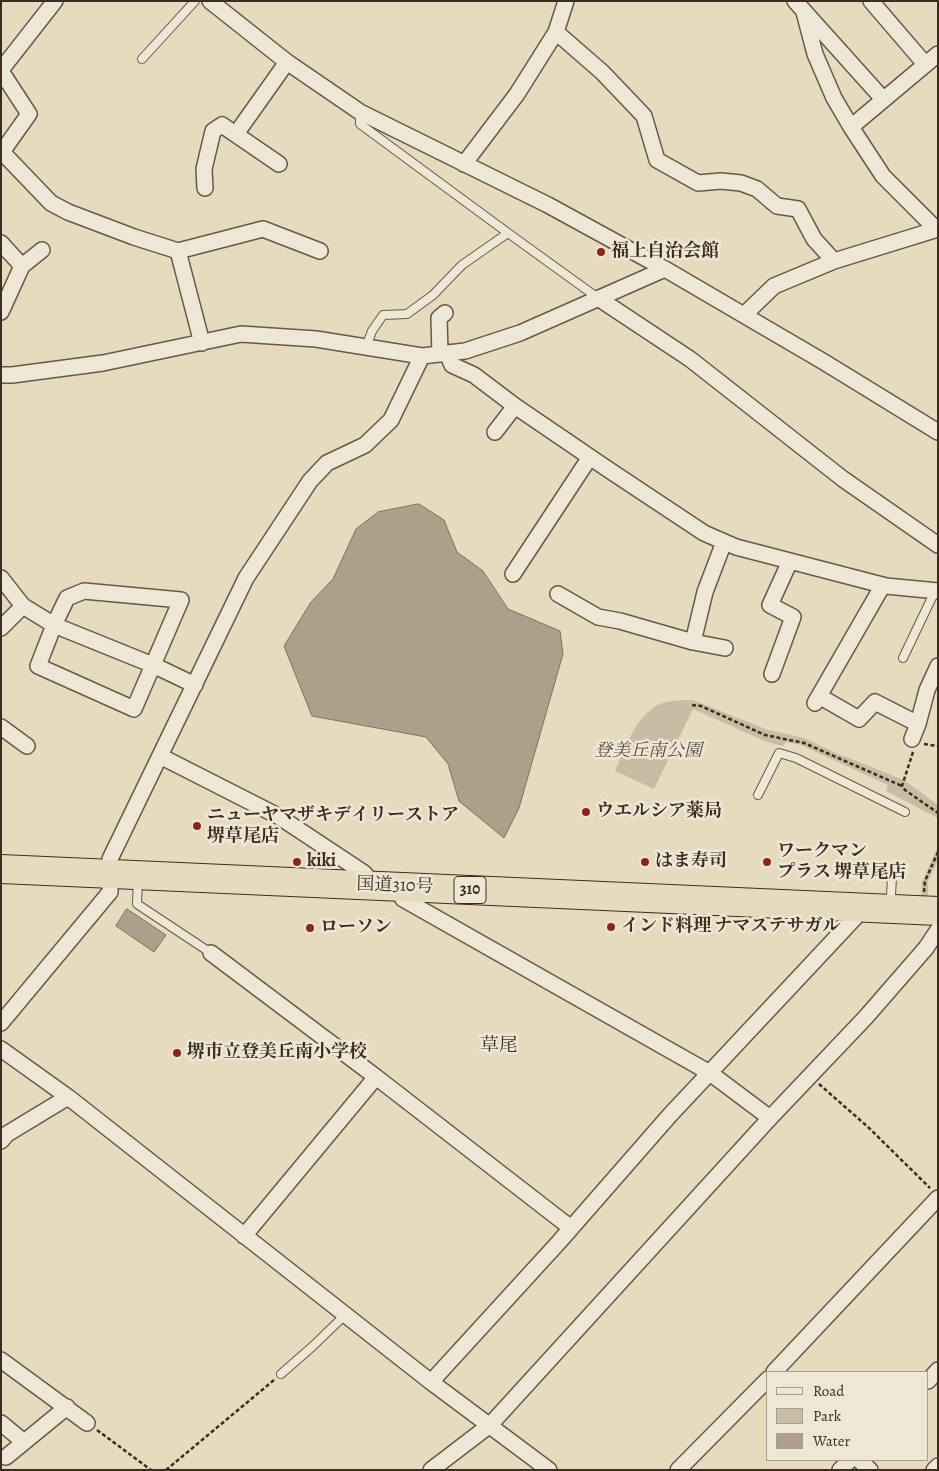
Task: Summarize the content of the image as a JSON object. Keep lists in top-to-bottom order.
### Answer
{
  "streets": {
    "highway": ["国道310号", "310"]
  },
  "districts": ["草尾"],
  "parks": ["登美丘南公園"],
  "places": [
    "福上自治会館",
    "ウエルシア薬局",
    "ニューヤマザキデイリーストア 堺草尾店",
    "kiki",
    "はま寿司",
    "ワークマン プラス 堺草尾店",
    "インド料理 ナマステサガル",
    "ローソン",
    "堺市立登美丘南小学校"
  ],
  "legend": ["Road", "Park", "Water"]
}
